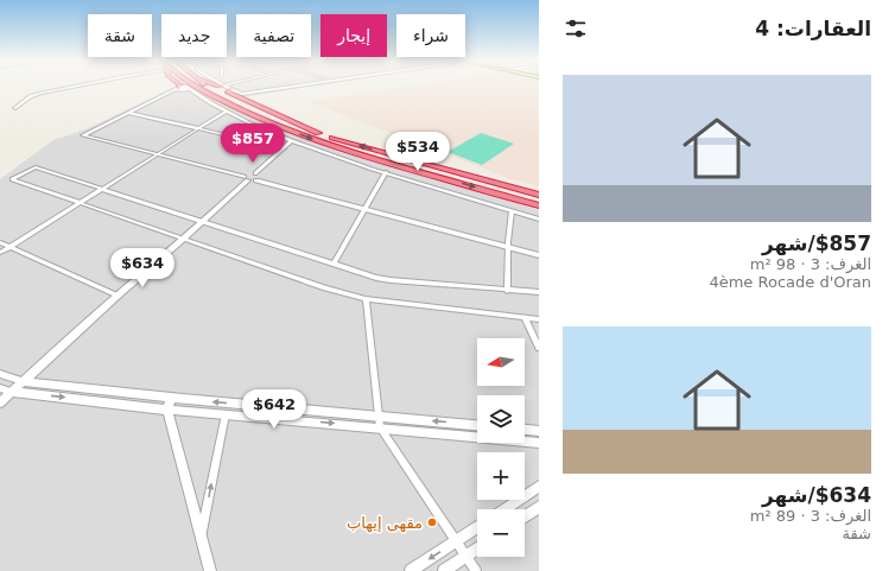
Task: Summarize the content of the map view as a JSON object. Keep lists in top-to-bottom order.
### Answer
{
  "places": ["مقهى إيهاب"],
  "north": "left",
  "page": {
    "heading": "العقارات: 4",
    "chip": [
      "شراء",
      "إيجار",
      "تصفية",
      "جديد",
      "شقة"
    ],
    "list": [
      {
        "name": "$857/شهر",
        "note": "الغرف: 3 · 98 m² · 4ème Rocade d'Oran"
      },
      {
        "name": "$634/شهر",
        "note": "الغرف: 3 · 89 m² · شقة"
      }
    ],
    "price": [
      "$857",
      "$534",
      "$634",
      "$642"
    ],
    "map_buttons": ["+", "−"]
  }
}
